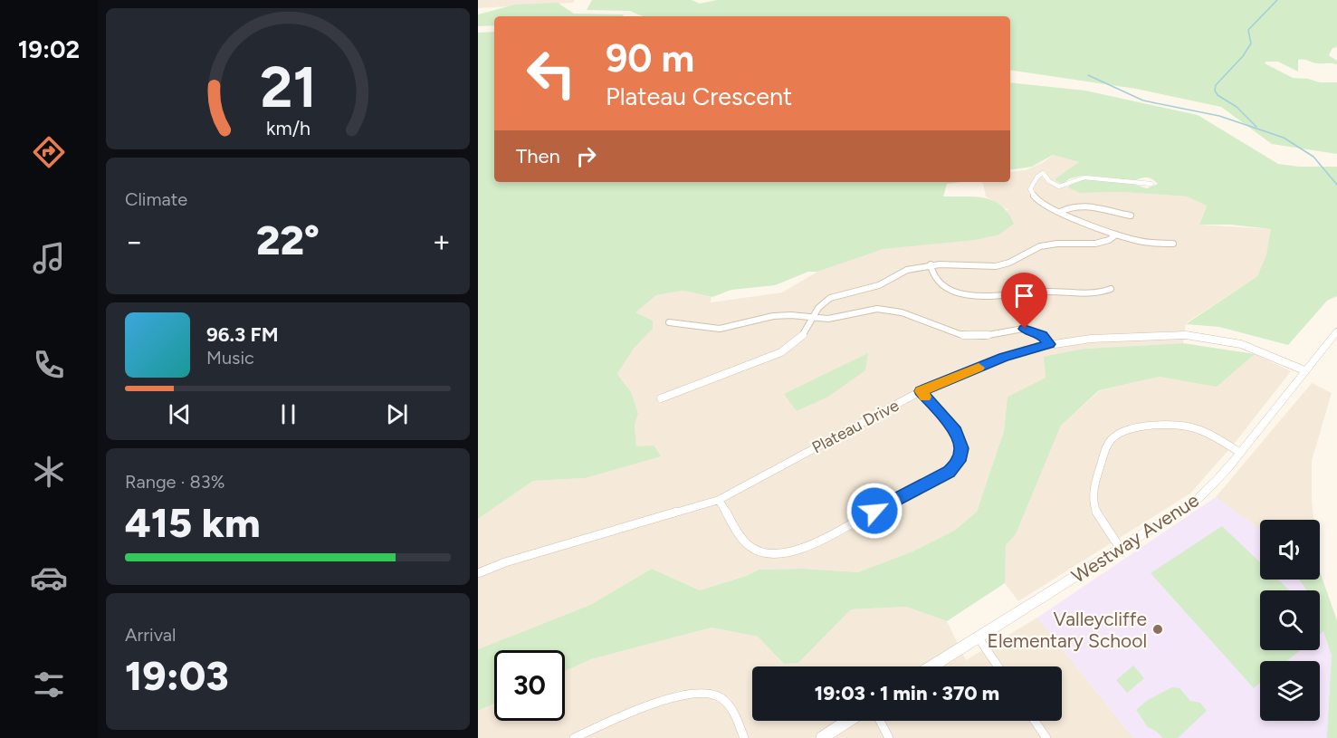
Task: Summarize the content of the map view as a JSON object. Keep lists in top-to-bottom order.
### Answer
{
  "streets": {
    "street": ["Plateau Drive", "Westway Avenue"]
  },
  "crossings": [
    ["Plateau Drive", "Westway Avenue"]
  ],
  "places": ["Valleycliffe Elementary School"],
  "page": {
    "tabs": "19:02",
    "turn": ["90 m", "Plateau Crescent"],
    "then": "Then",
    "tile": [
      "Climate",
      ["Range · 83%", "415 km"],
      ["Arrival", "19:03"]
    ],
    "heat": ["−", "22°", "+"],
    "song": ["96.3 FM", "Music"],
    "limit": "30",
    "trip": "19:03 · 1 min · 370 m",
    "gauge": ["21", "km/h"]
  }
}
